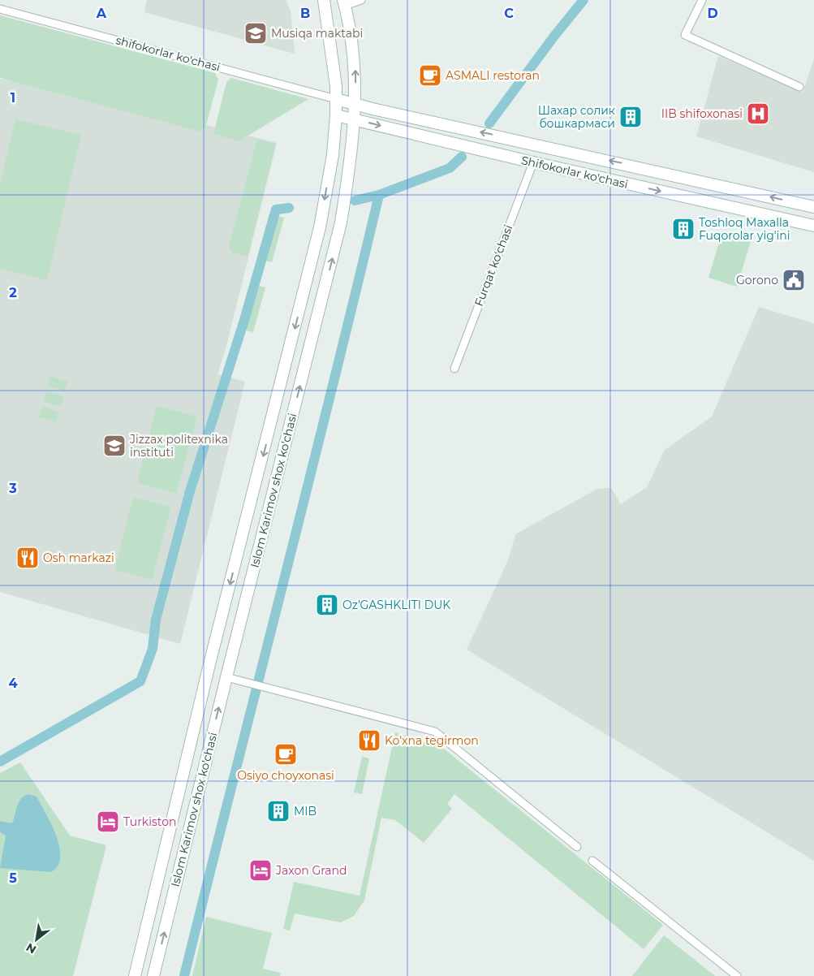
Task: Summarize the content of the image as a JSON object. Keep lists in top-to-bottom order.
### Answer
{
  "streets": {
    "main road": ["Shifokorlar ko'chasi", "Islom Karimov shox ko'chasi"],
    "street": ["shifokorlar ko'chasi", "Furqat ko'chasi"]
  },
  "crossings": [
    ["shifokorlar ko'chasi", "Shifokorlar ko'chasi"],
    ["shifokorlar ko'chasi", "Islom Karimov shox ko'chasi"],
    ["Shifokorlar ko'chasi", "Furqat ko'chasi"],
    ["Shifokorlar ko'chasi", "Islom Karimov shox ko'chasi"]
  ],
  "places": {
    "school or university": ["Musiqa maktabi", "Jizzax politexnika instituti"],
    "cafe": ["ASMALI restoran", "Osiyo choyxonasi"],
    "hospital": ["IIB shifoxonasi"],
    "building": [
      "Шахар солик бошкармаси",
      "Toshloq Maxalla Fuqorolar yig'ini",
      "Oz'GASHKLITI DUK",
      "MIB"
    ],
    "public building": ["Gorono"],
    "restaurant": ["Osh markazi", "Ko'xna tegirmon"],
    "hotel": ["Turkiston", "Jaxon Grand"]
  },
  "north": "bottom left",
  "grid": {
    "columns": [
      "A",
      "B",
      "C",
      "D"
    ],
    "rows": [
      "1",
      "2",
      "3",
      "4",
      "5"
    ]
  }
}
